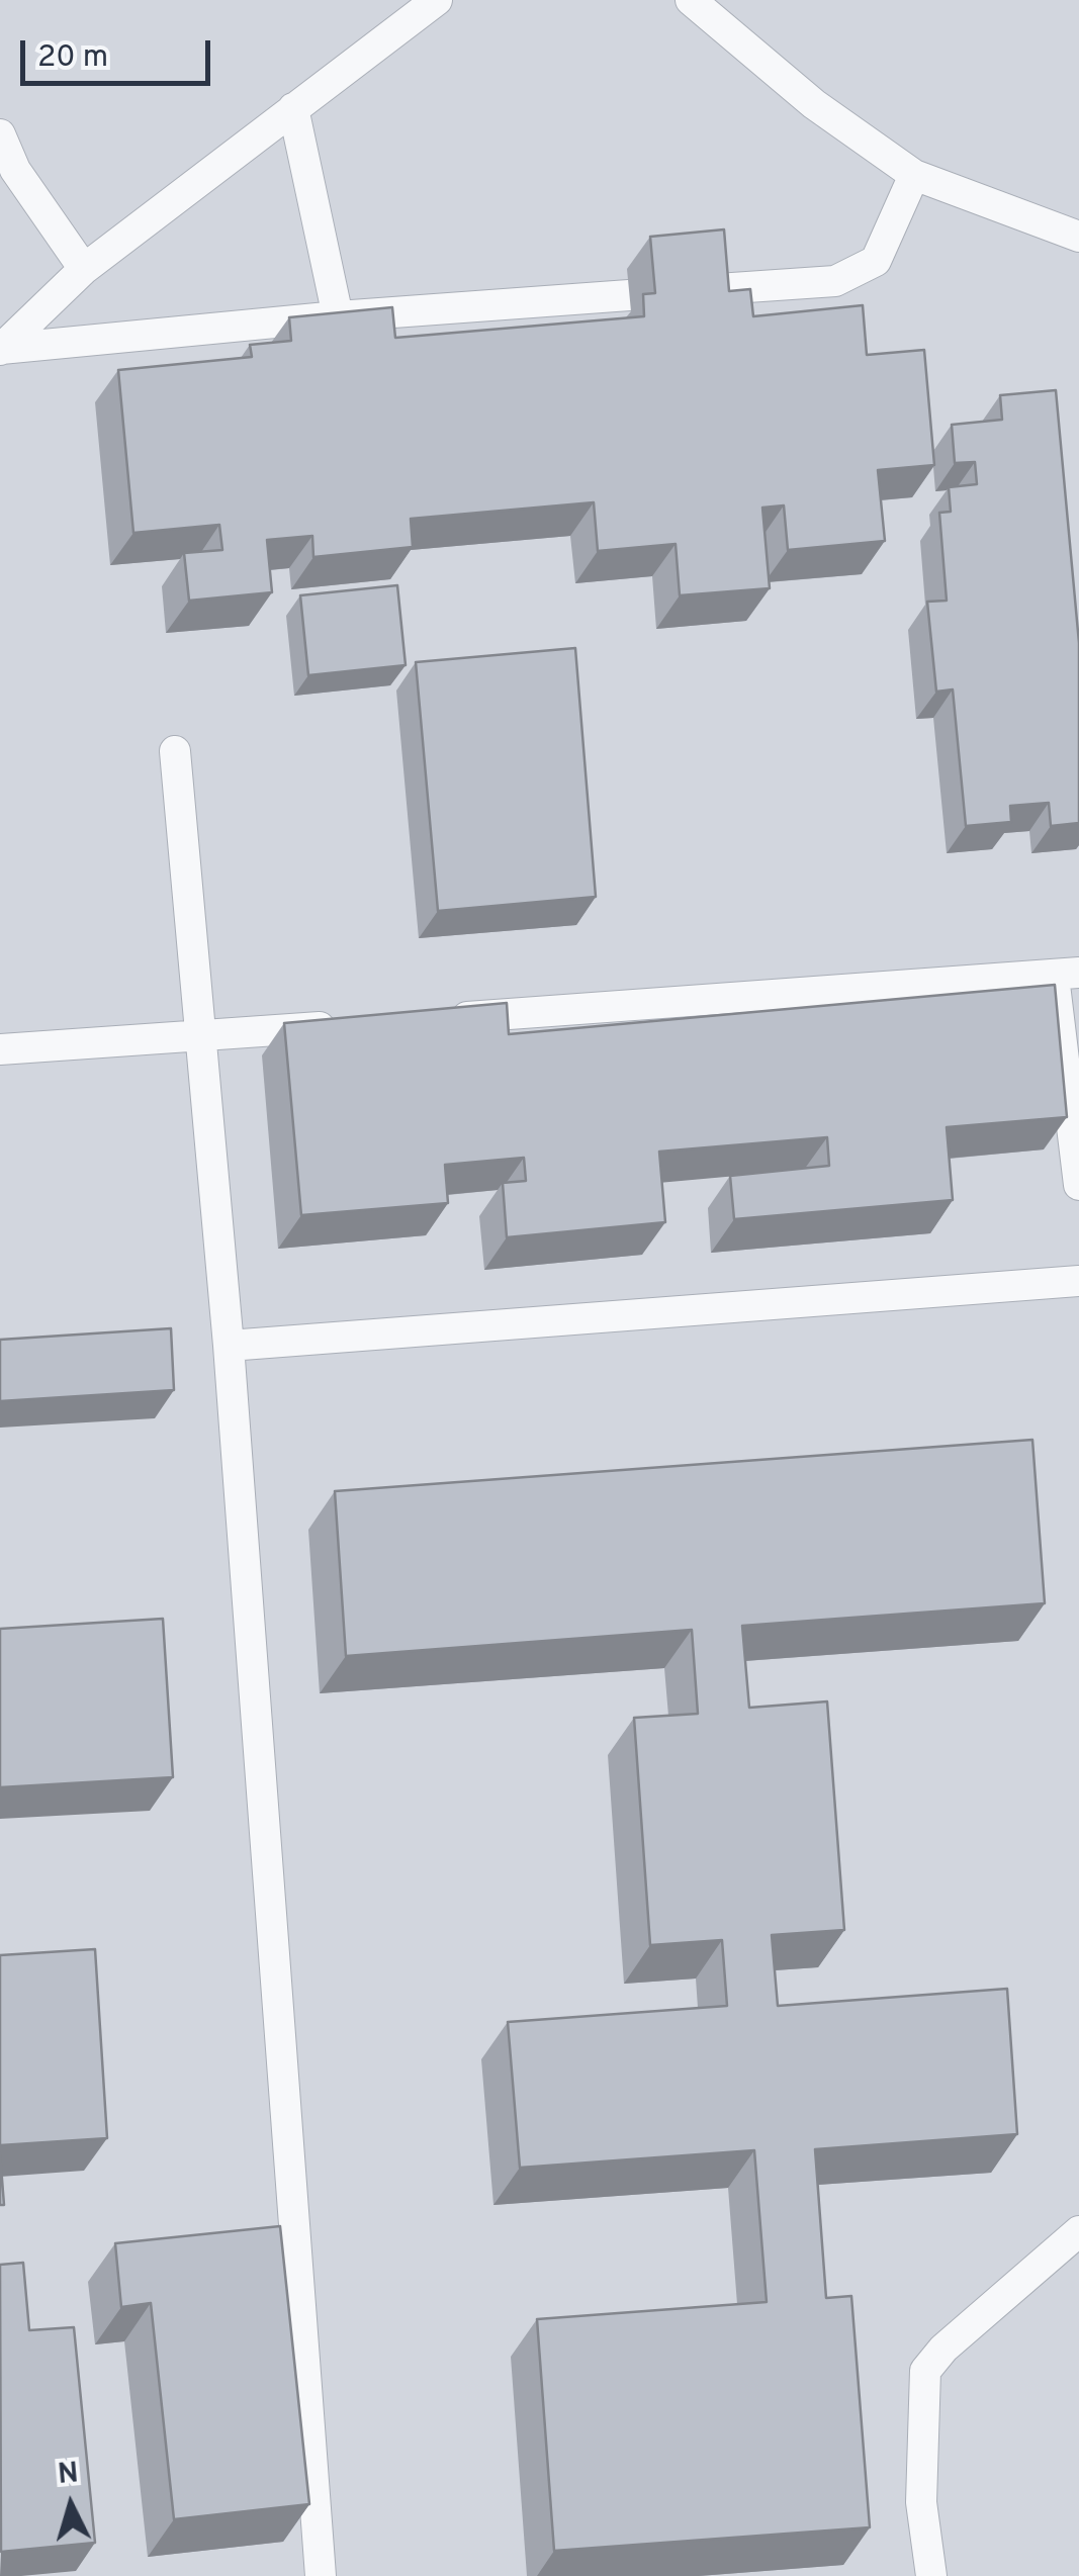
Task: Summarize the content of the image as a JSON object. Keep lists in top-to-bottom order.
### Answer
{
  "scale_bar": "20 m",
  "north": "top"
}
